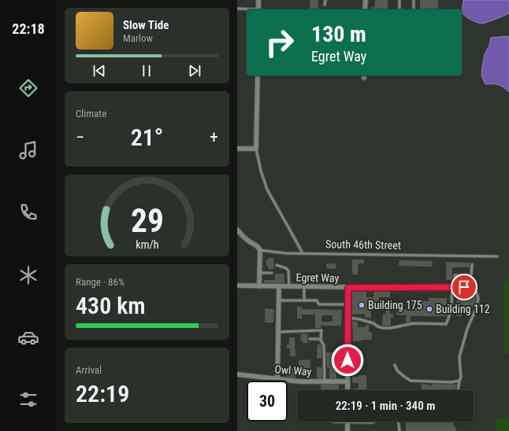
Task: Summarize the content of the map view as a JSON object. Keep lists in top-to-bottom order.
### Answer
{
  "streets": {
    "street": ["Egret Way", "Owl Way"],
    "lane": ["South 46th Street"]
  },
  "places": ["Building 175", "Building 112"],
  "page": {
    "tabs": "22:18",
    "turn": ["130 m", "Egret Way"],
    "song": ["Slow Tide", "Marlow"],
    "tile": [
      "Climate",
      ["Range · 86%", "430 km"],
      ["Arrival", "22:19"]
    ],
    "heat": ["−", "21°", "+"],
    "limit": "30",
    "trip": "22:19 · 1 min · 340 m",
    "gauge": ["29", "km/h"]
  }
}
